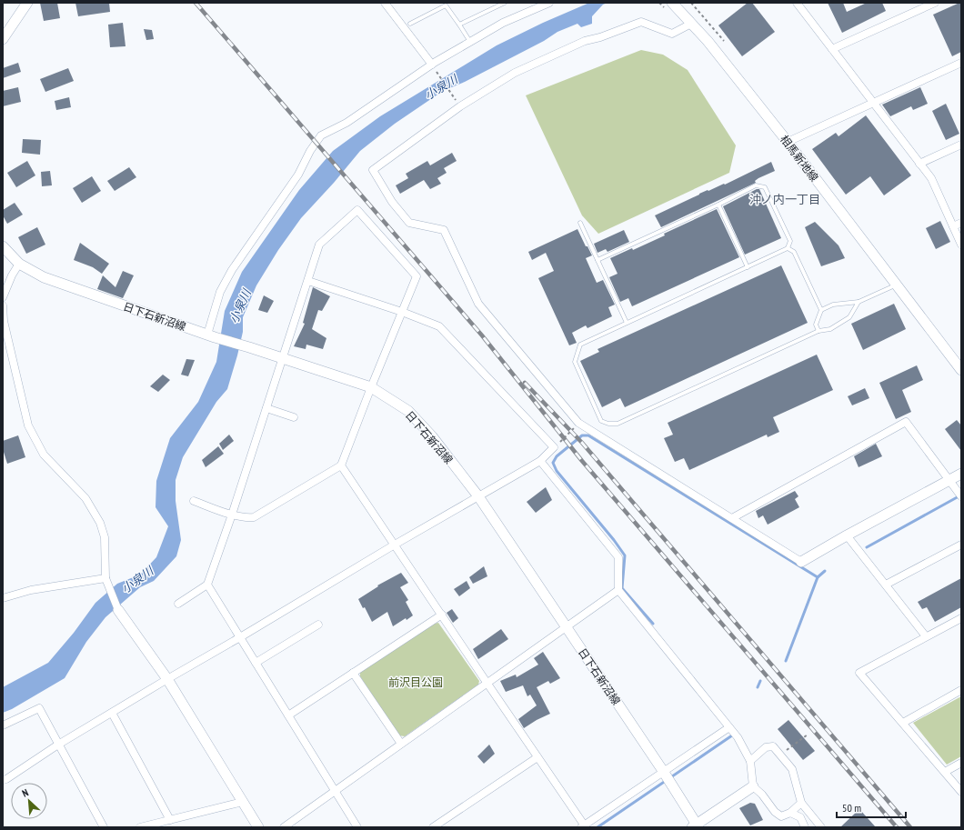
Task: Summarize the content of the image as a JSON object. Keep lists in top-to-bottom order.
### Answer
{
  "streets": {
    "main road": ["相馬新地線", "日下石新沼線"]
  },
  "districts": ["沖ノ内一丁目"],
  "water": ["小泉川"],
  "parks": ["前沢目公園"],
  "scale_bar": "50 m",
  "north": "top left"
}
